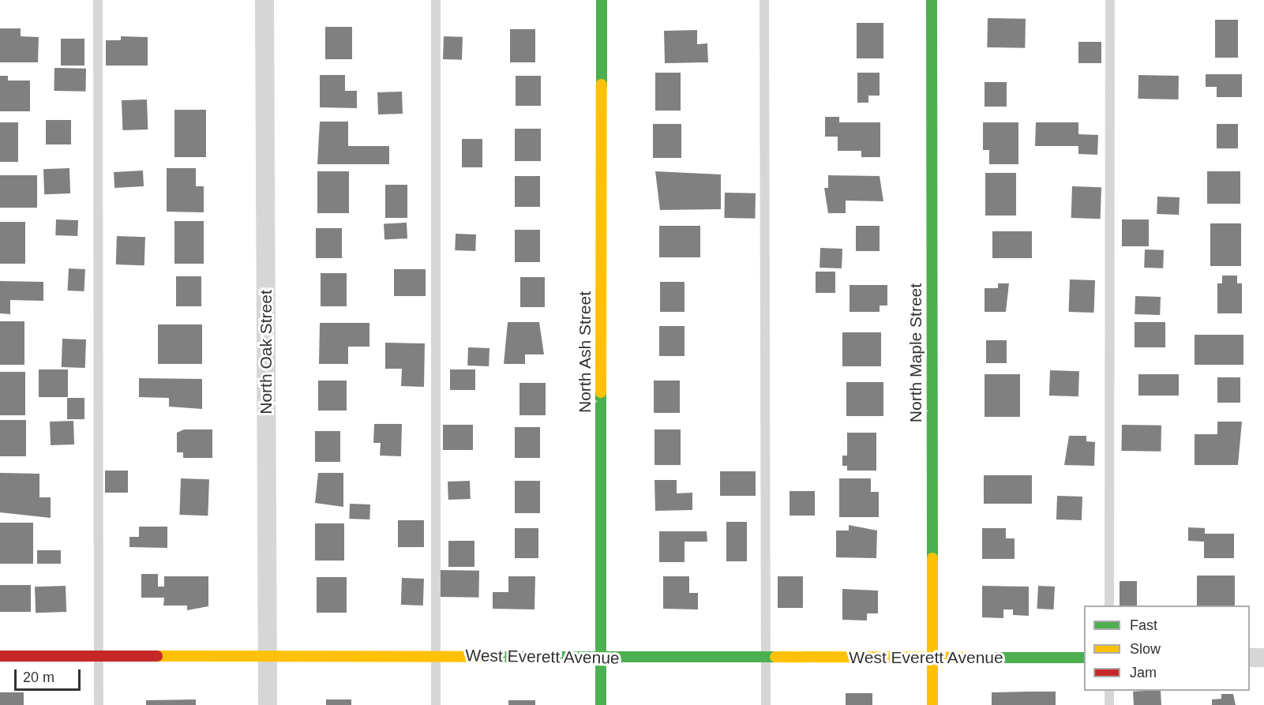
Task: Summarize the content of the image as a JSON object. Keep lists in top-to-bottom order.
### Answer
{
  "streets": {
    "main road": ["North Ash Street", "North Maple Street", "West Everett Avenue"],
    "street": ["North Oak Street"]
  },
  "crossings": [
    ["North Oak Street", "West Everett Avenue"],
    ["North Ash Street", "West Everett Avenue"],
    ["North Maple Street", "West Everett Avenue"]
  ],
  "legend": ["Fast", "Slow", "Jam"],
  "scale_bar": "20 m"
}
